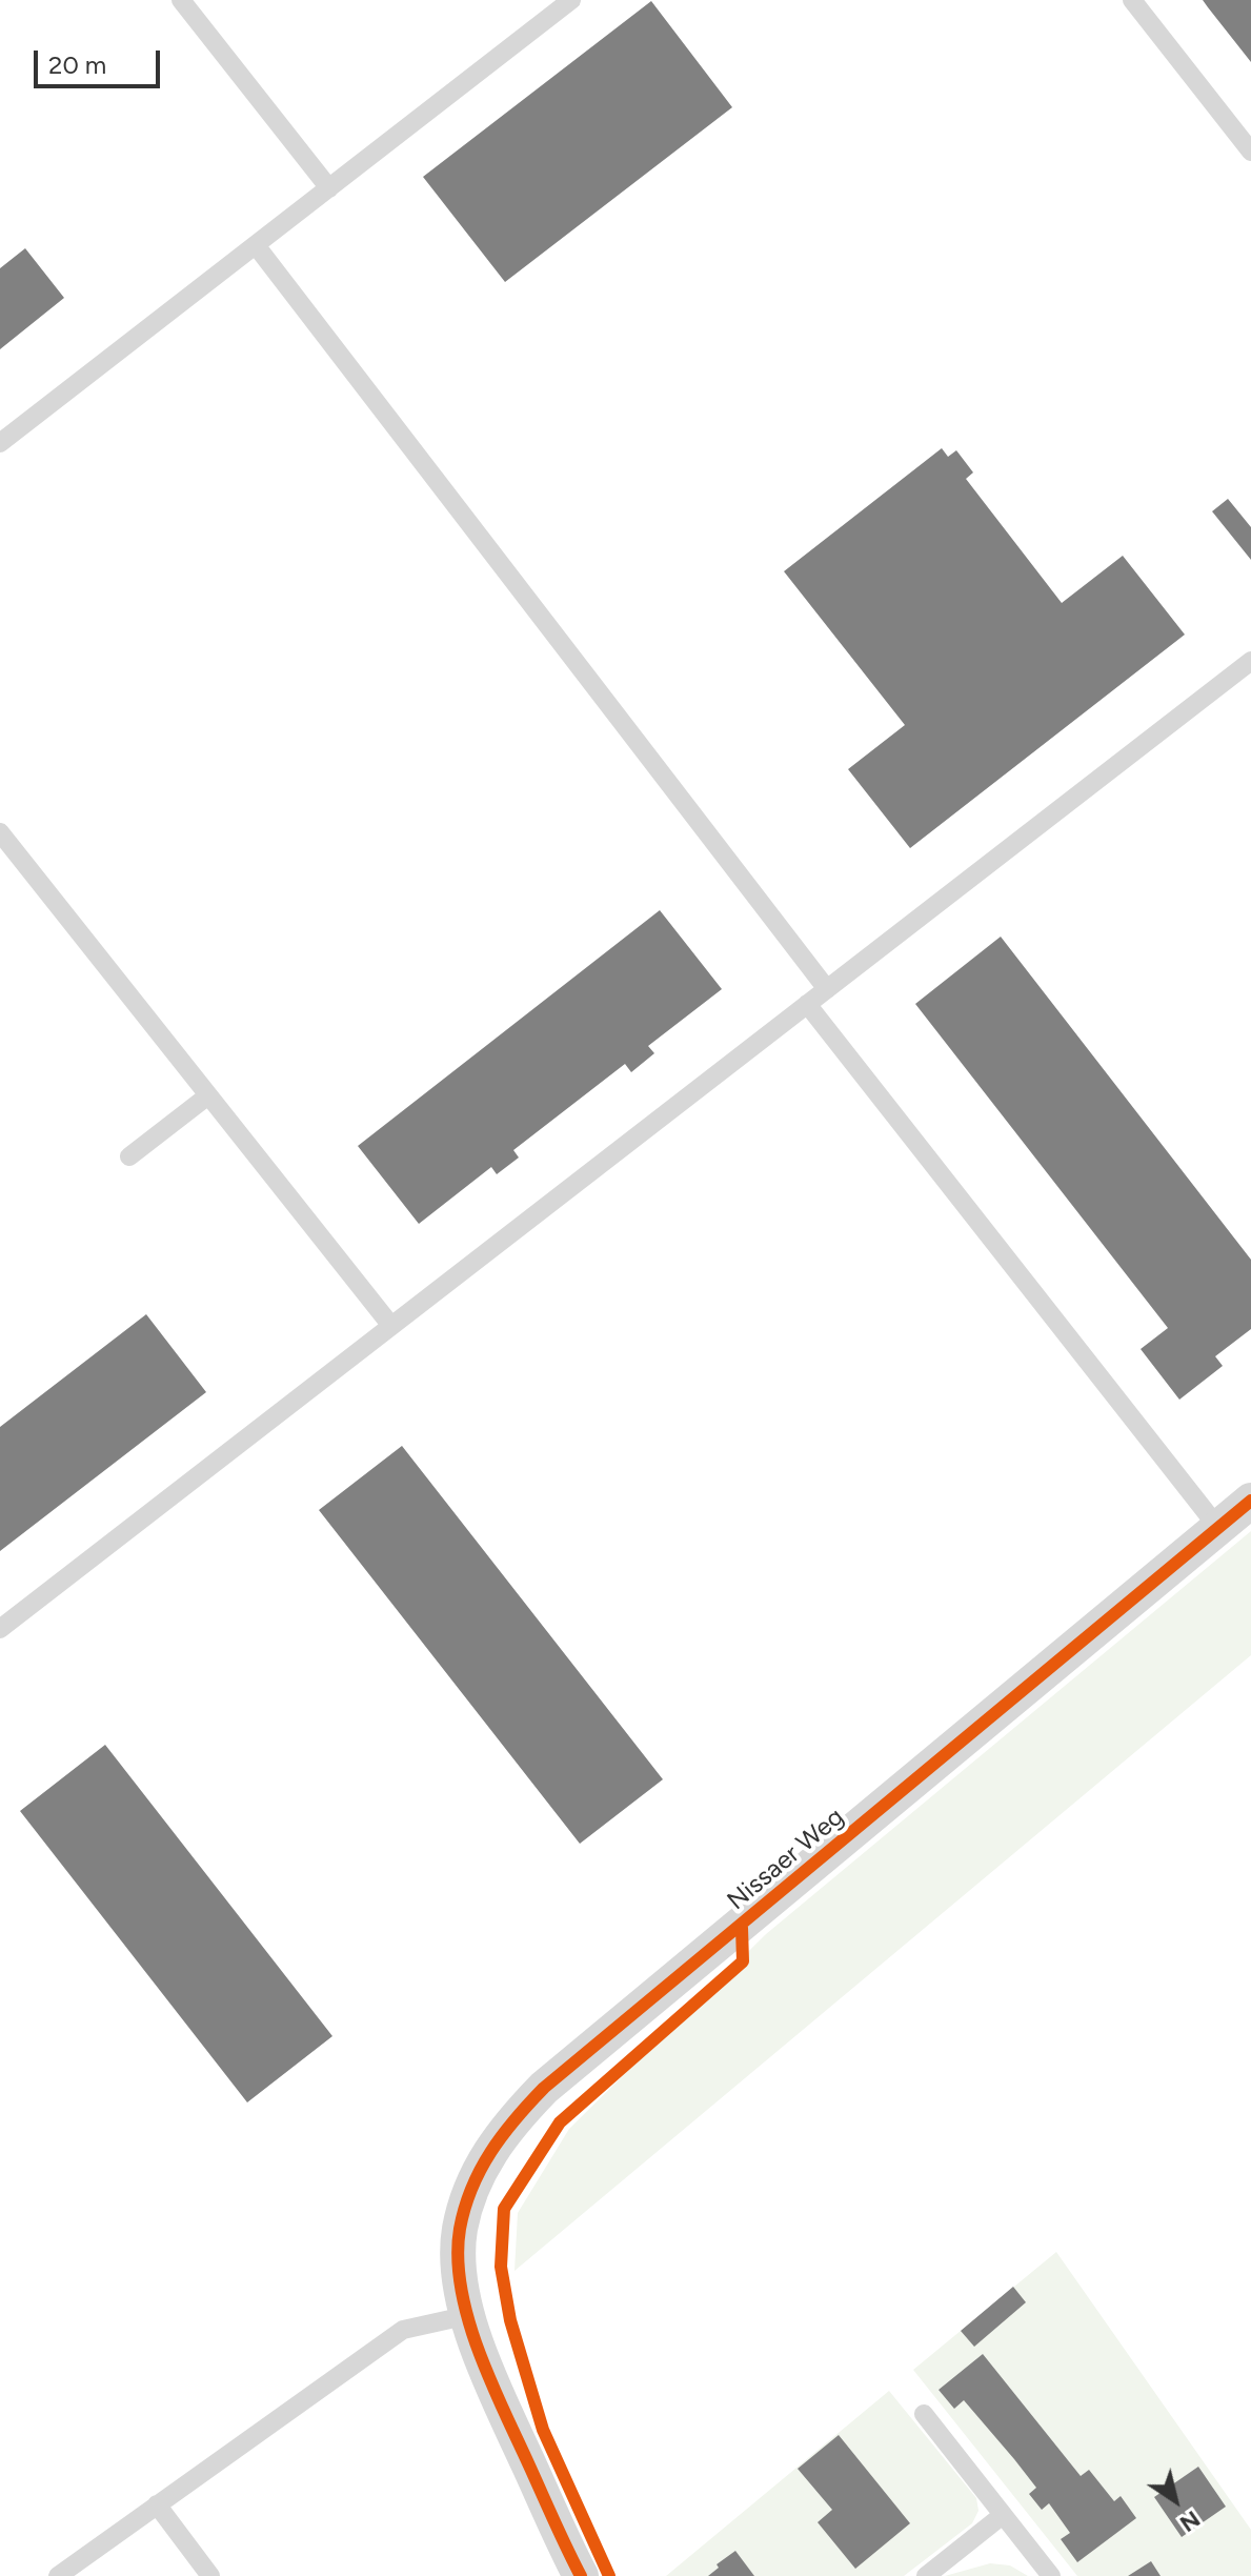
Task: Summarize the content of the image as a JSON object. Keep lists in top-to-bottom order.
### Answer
{
  "streets": {
    "street": ["Nissaer Weg"]
  },
  "scale_bar": "20 m",
  "north": "bottom right"
}
